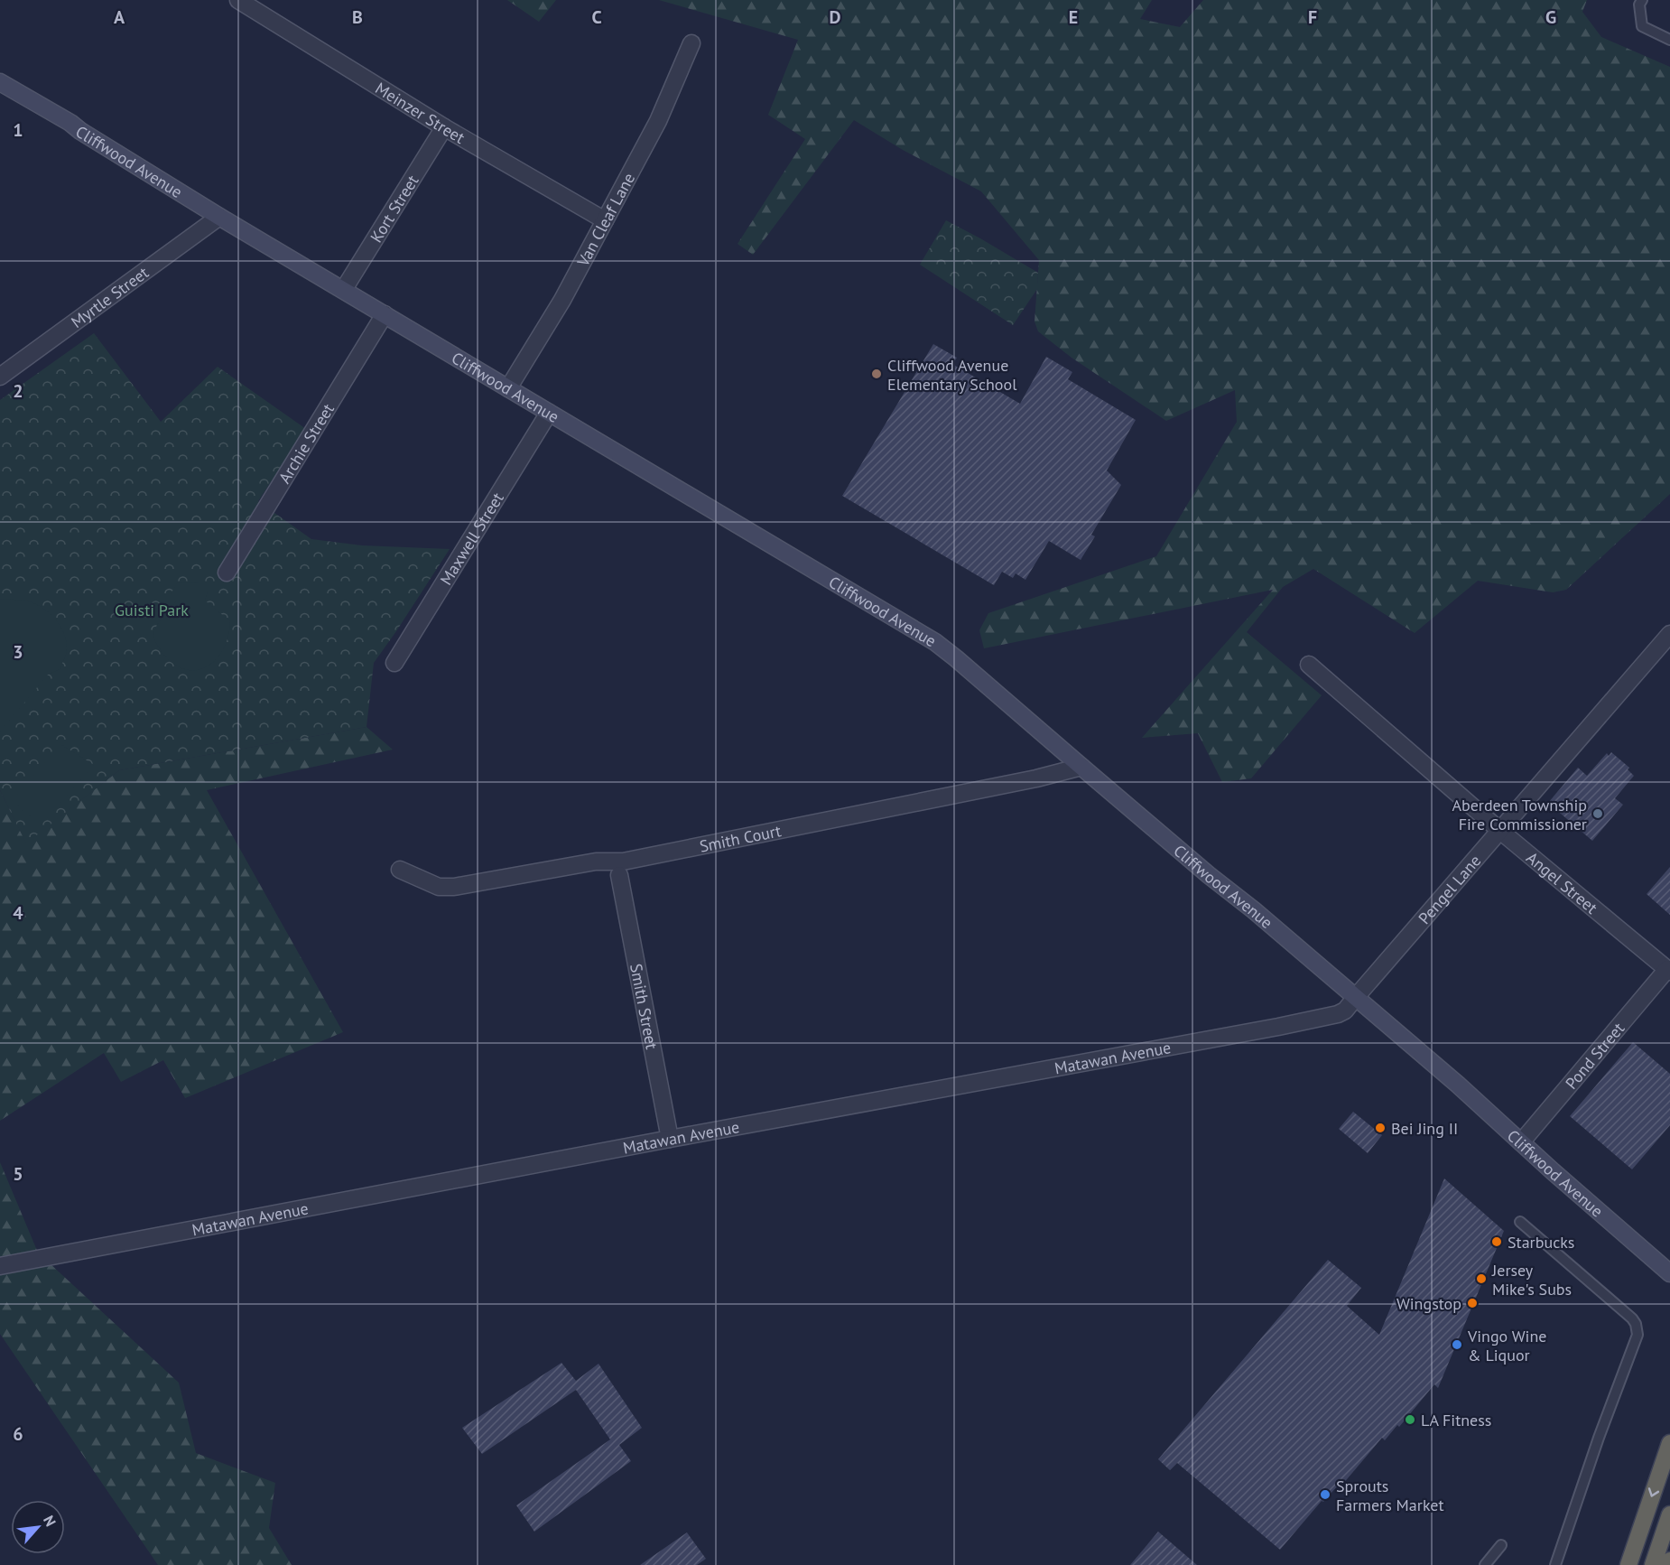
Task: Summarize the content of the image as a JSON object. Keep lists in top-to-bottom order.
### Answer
{
  "streets": {
    "main road": ["Cliffwood Avenue"],
    "street": [
      "Meinzer Street",
      "Kort Street",
      "Van Cleaf Lane",
      "Myrtle Street",
      "Archie Street",
      "Maxwell Street",
      "Smith Court",
      "Angel Street",
      "Pengel Lane",
      "Smith Street",
      "Pond Street",
      "Matawan Avenue"
    ]
  },
  "crossings": [
    ["Meinzer Street", "Kort Street"],
    ["Meinzer Street", "Van Cleaf Lane"],
    ["Cliffwood Avenue", "Kort Street"],
    ["Cliffwood Avenue", "Van Cleaf Lane"],
    ["Cliffwood Avenue", "Myrtle Street"],
    ["Cliffwood Avenue", "Archie Street"],
    ["Cliffwood Avenue", "Maxwell Street"],
    ["Cliffwood Avenue", "Smith Court"],
    ["Cliffwood Avenue", "Pengel Lane"],
    ["Cliffwood Avenue", "Pond Street"],
    ["Cliffwood Avenue", "Matawan Avenue"],
    ["Angel Street", "Pengel Lane"],
    ["Angel Street", "Pond Street"],
    ["Pengel Lane", "Matawan Avenue"],
    ["Smith Street", "Matawan Avenue"]
  ],
  "parks": ["Guisti Park"],
  "places": [
    "Cliffwood Avenue Elementary School",
    "Aberdeen Township Fire Commissioner",
    "Bei Jing II",
    "Starbucks",
    "Jersey Mike's Subs",
    "Wingstop",
    "Vingo Wine & Liquor",
    "LA Fitness",
    "Sprouts Farmers Market"
  ],
  "north": "top right",
  "grid": {
    "columns": [
      "A",
      "B",
      "C",
      "D",
      "E",
      "F",
      "G"
    ],
    "rows": [
      "1",
      "2",
      "3",
      "4",
      "5",
      "6"
    ]
  }
}
